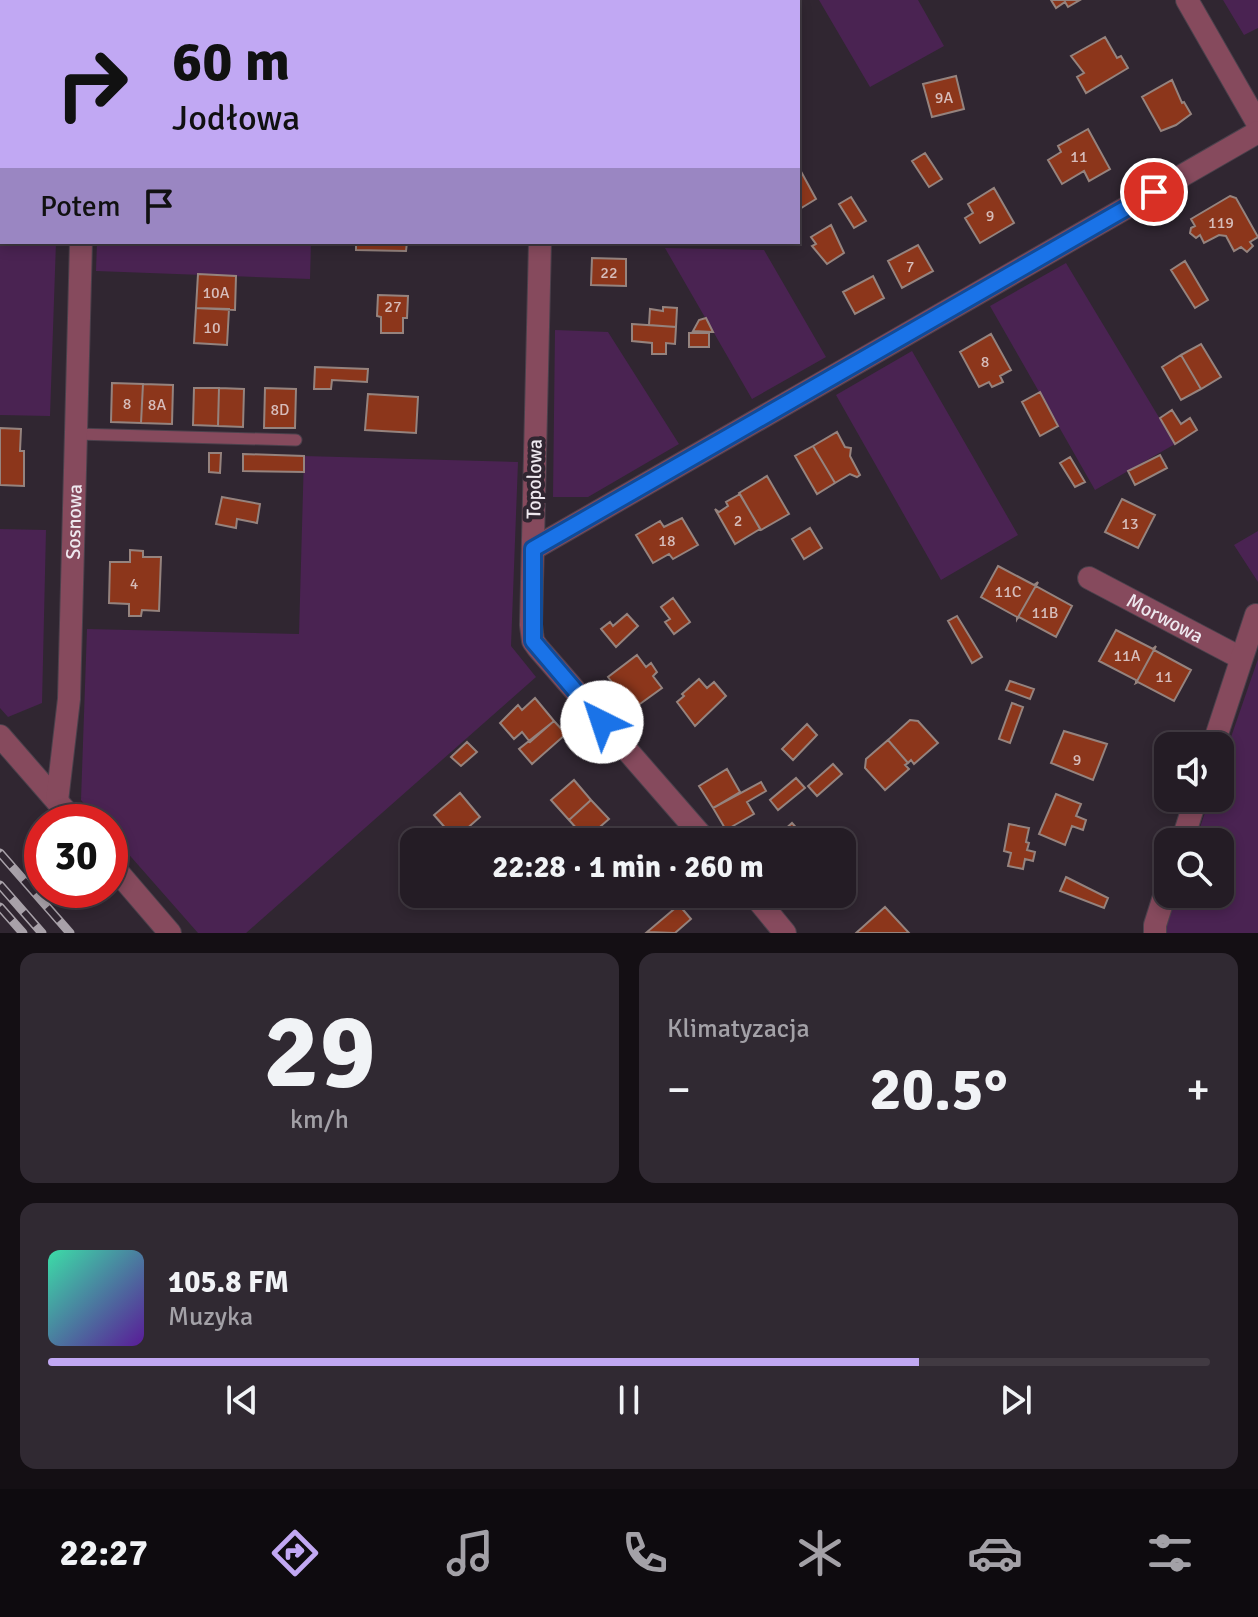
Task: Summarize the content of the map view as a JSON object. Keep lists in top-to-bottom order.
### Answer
{
  "streets": {
    "street": ["Topolowa", "Sosnowa", "Morwowa"]
  },
  "house_numbers": [
    "9A",
    "11",
    "9",
    "119",
    "7",
    "22",
    "10A",
    "27",
    "10",
    "8",
    "8",
    "8A",
    "8D",
    "2",
    "13",
    "18",
    "4",
    "11C",
    "11B",
    "11A",
    "11",
    "9"
  ],
  "page": {
    "turn": ["60 m", "Jodłowa"],
    "then": "Potem",
    "limit": "30",
    "trip": "22:28 · 1 min · 260 m",
    "tile": [
      ["29", "km/h"],
      "Klimatyzacja"
    ],
    "heat": ["−", "20.5°", "+"],
    "song": ["105.8 FM", "Muzyka"],
    "tabs": "22:27"
  }
}
